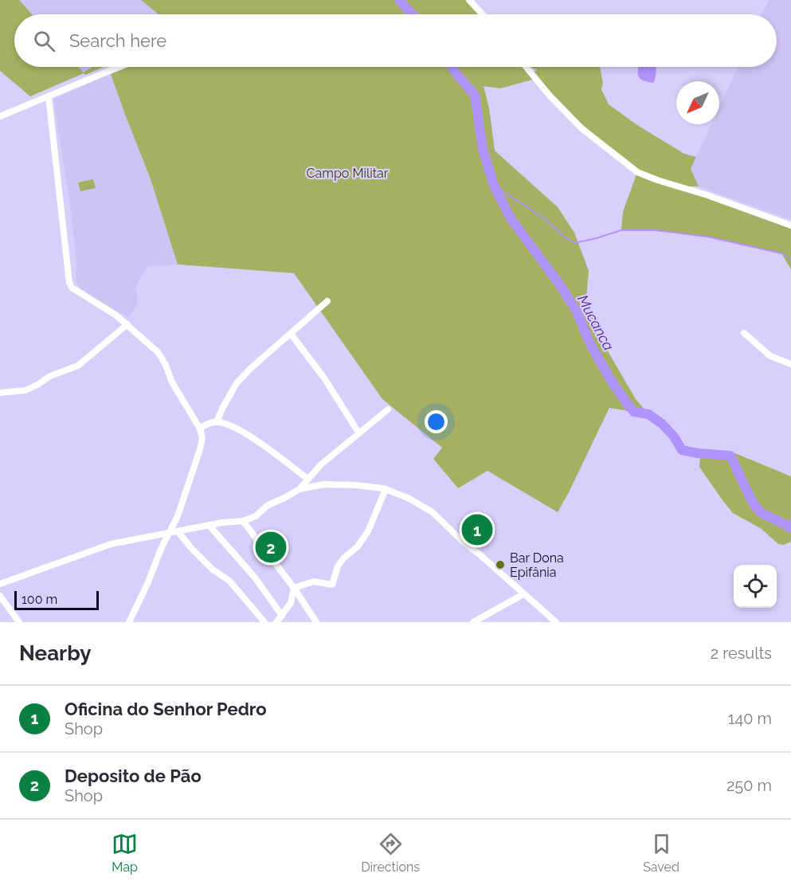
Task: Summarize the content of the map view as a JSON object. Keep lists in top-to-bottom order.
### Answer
{
  "water": ["Mucanca"],
  "parks": ["Campo Militar"],
  "places": ["Bar Dona Epifânia"],
  "scale_bar": "100 m",
  "north": "bottom left",
  "page": {
    "search": "Search here",
    "pins": ["1", "2"],
    "scale": "100 m",
    "heading": ["Nearby", "2 results"],
    "list": [
      {
        "mark": "1",
        "name": "Oficina do Senhor Pedro",
        "note": "Shop",
        "value": "140 m"
      },
      {
        "mark": "2",
        "name": "Deposito de Pão",
        "note": "Shop",
        "value": "250 m"
      }
    ],
    "nav": ["Map", "Directions", "Saved"]
  }
}
